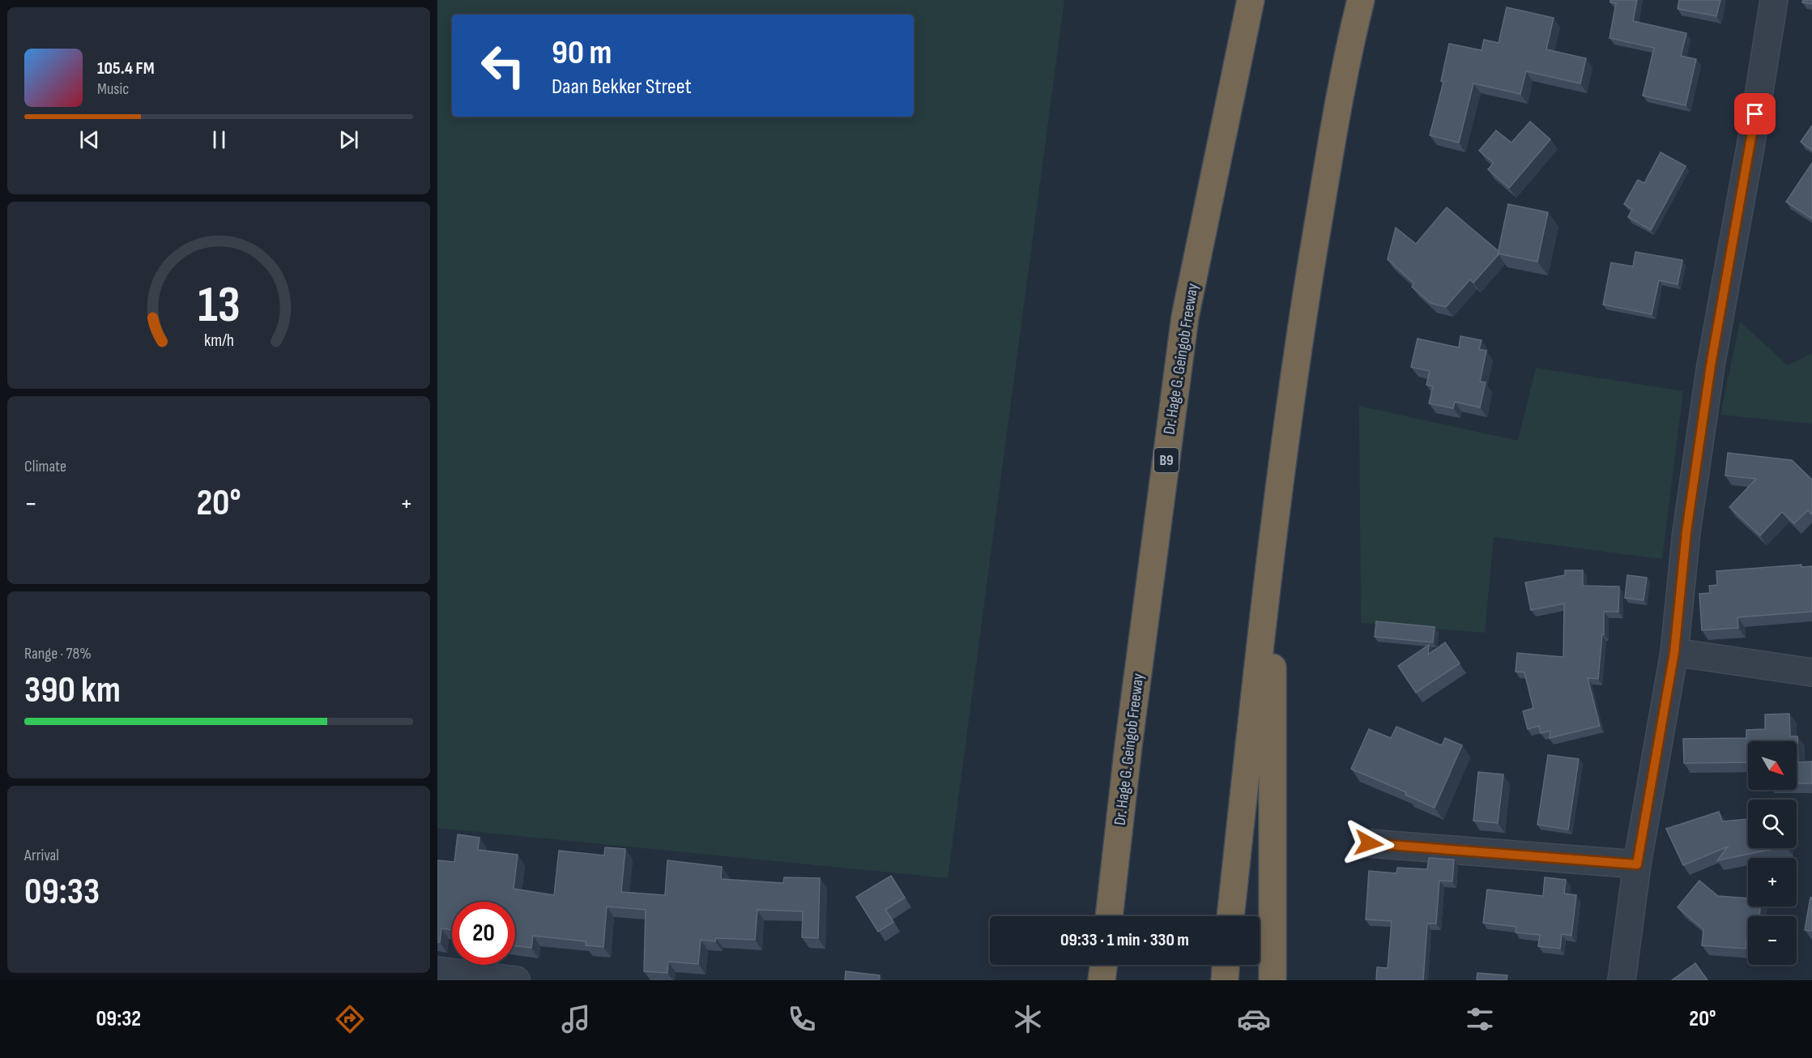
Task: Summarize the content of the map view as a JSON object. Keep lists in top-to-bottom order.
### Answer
{
  "streets": {
    "highway": ["Dr. Hage G. Geingob Freeway", "B9"]
  },
  "north": "bottom right",
  "page": {
    "turn": ["90 m", "Daan Bekker Street"],
    "song": ["105.4 FM", "Music"],
    "tile": [
      "Climate",
      ["Range · 78%", "390 km"],
      ["Arrival", "09:33"]
    ],
    "heat": ["−", "20°", "+"],
    "map_buttons": ["+", "−"],
    "limit": "20",
    "trip": "09:33 · 1 min · 330 m",
    "tabs": ["09:32", "20°"],
    "gauge": ["13", "km/h"]
  }
}
